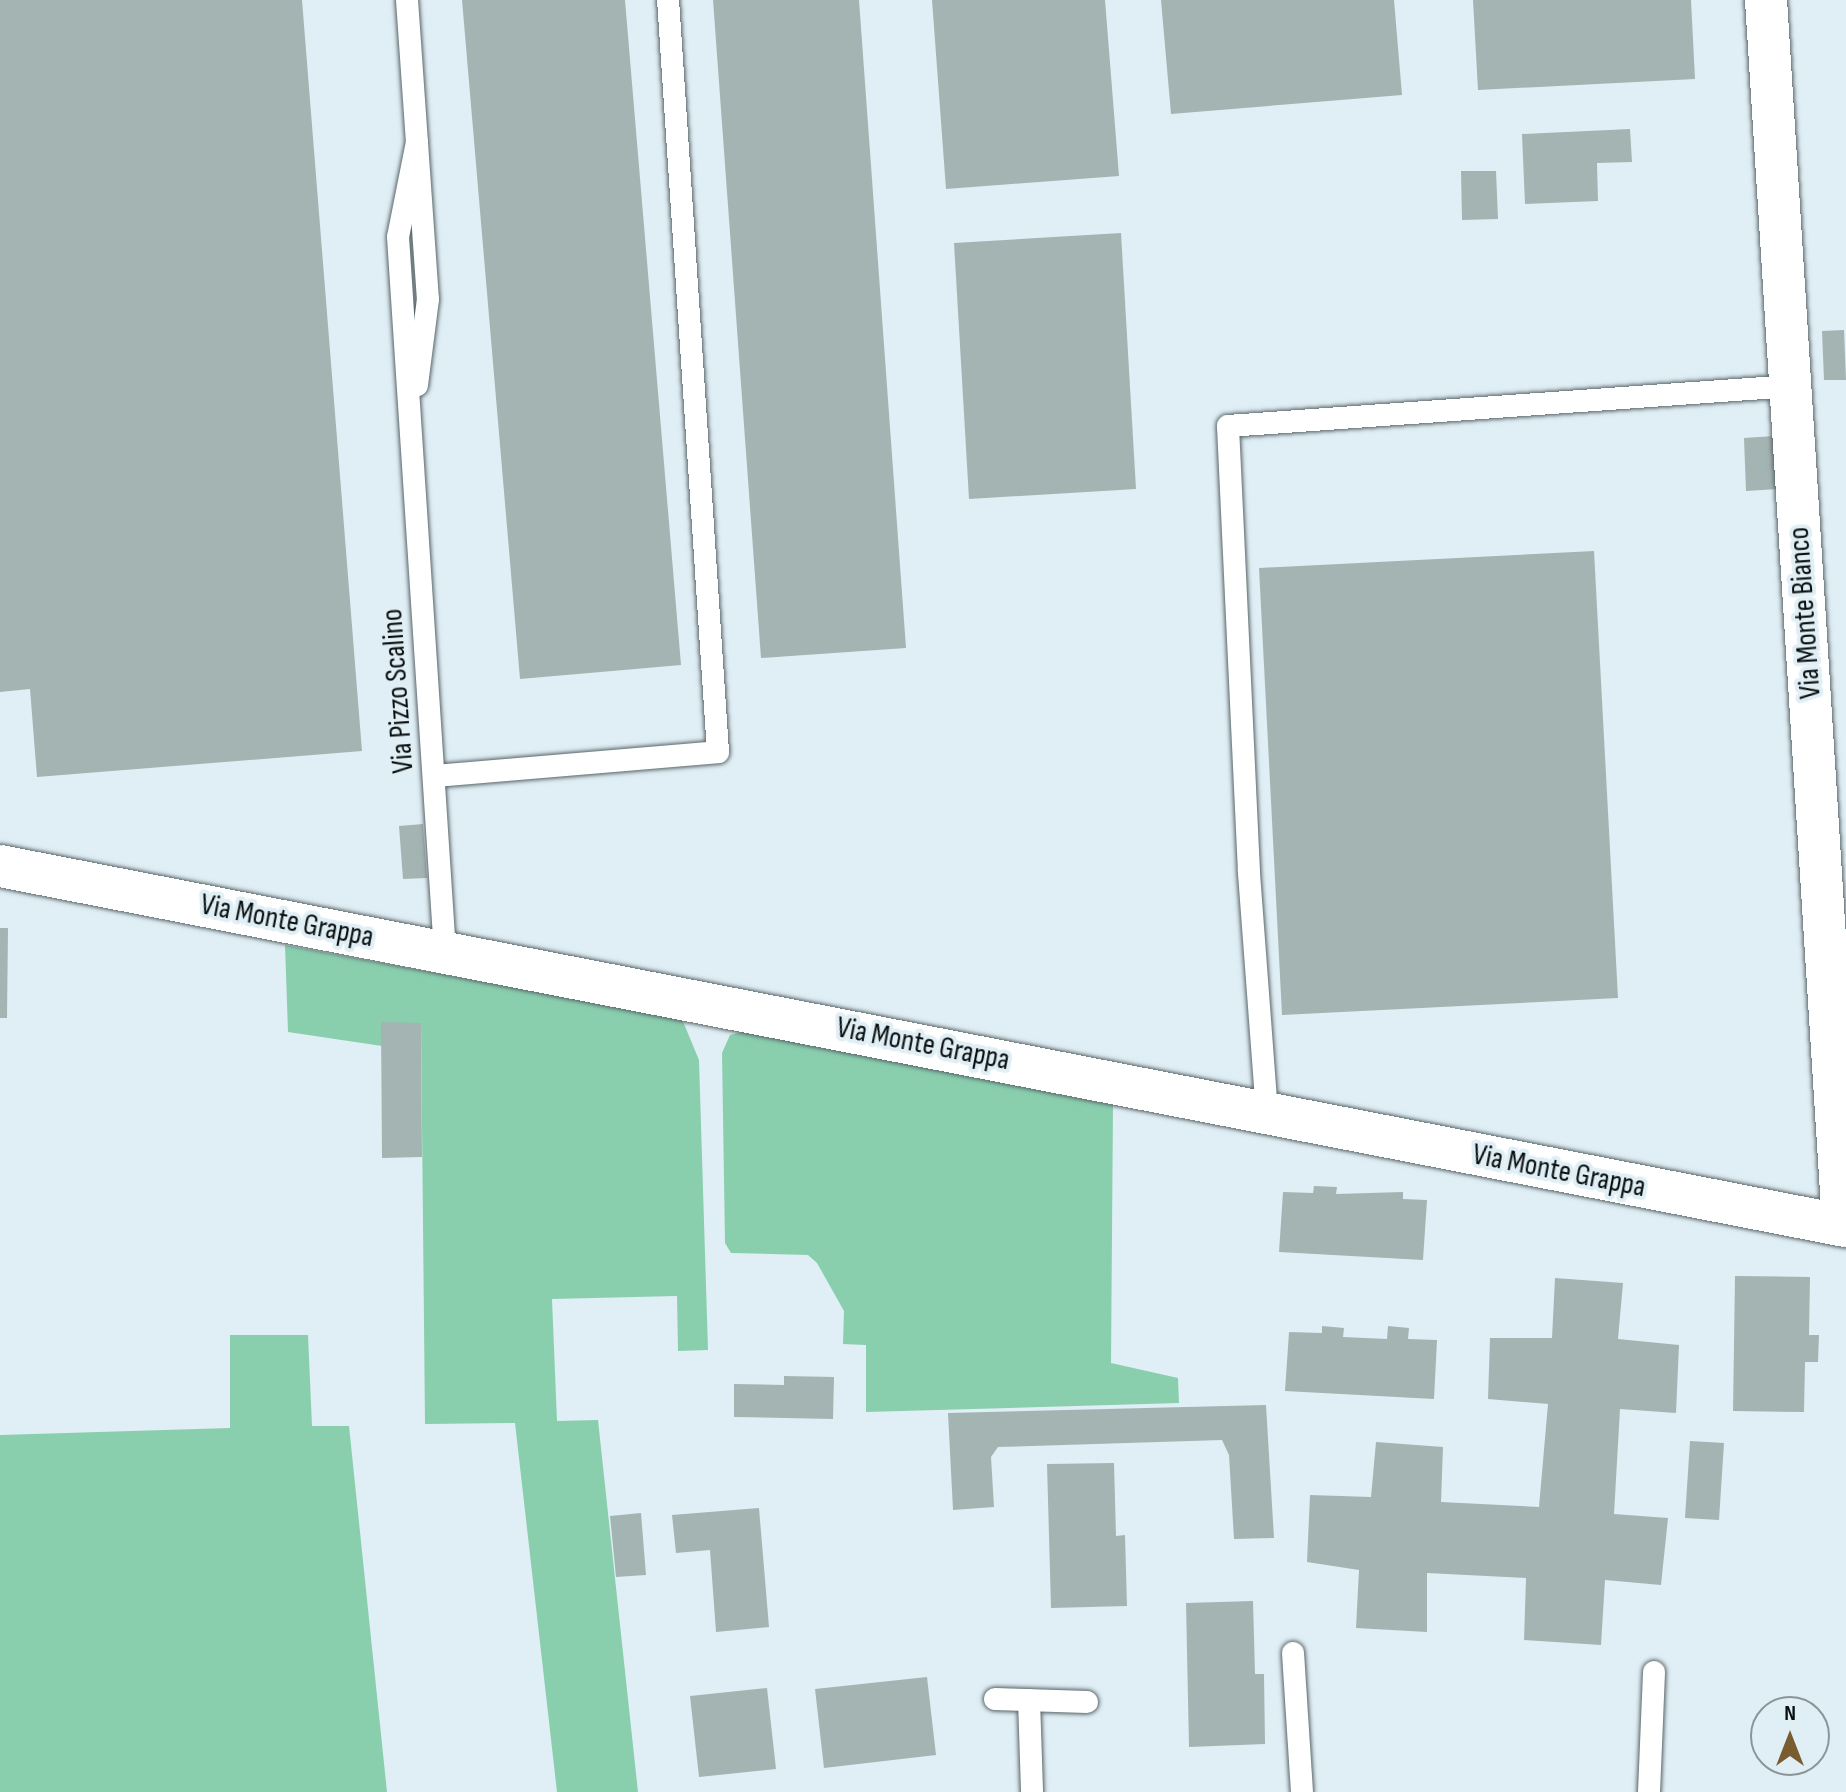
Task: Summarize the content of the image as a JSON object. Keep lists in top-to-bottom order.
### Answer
{
  "streets": {
    "street": ["Via Monte Bianco", "Via Monte Grappa"],
    "lane": ["Via Pizzo Scalino"]
  },
  "crossings": [
    ["Via Monte Bianco", "Via Monte Grappa"],
    ["Via Pizzo Scalino", "Via Monte Grappa"]
  ],
  "north": "top"
}
